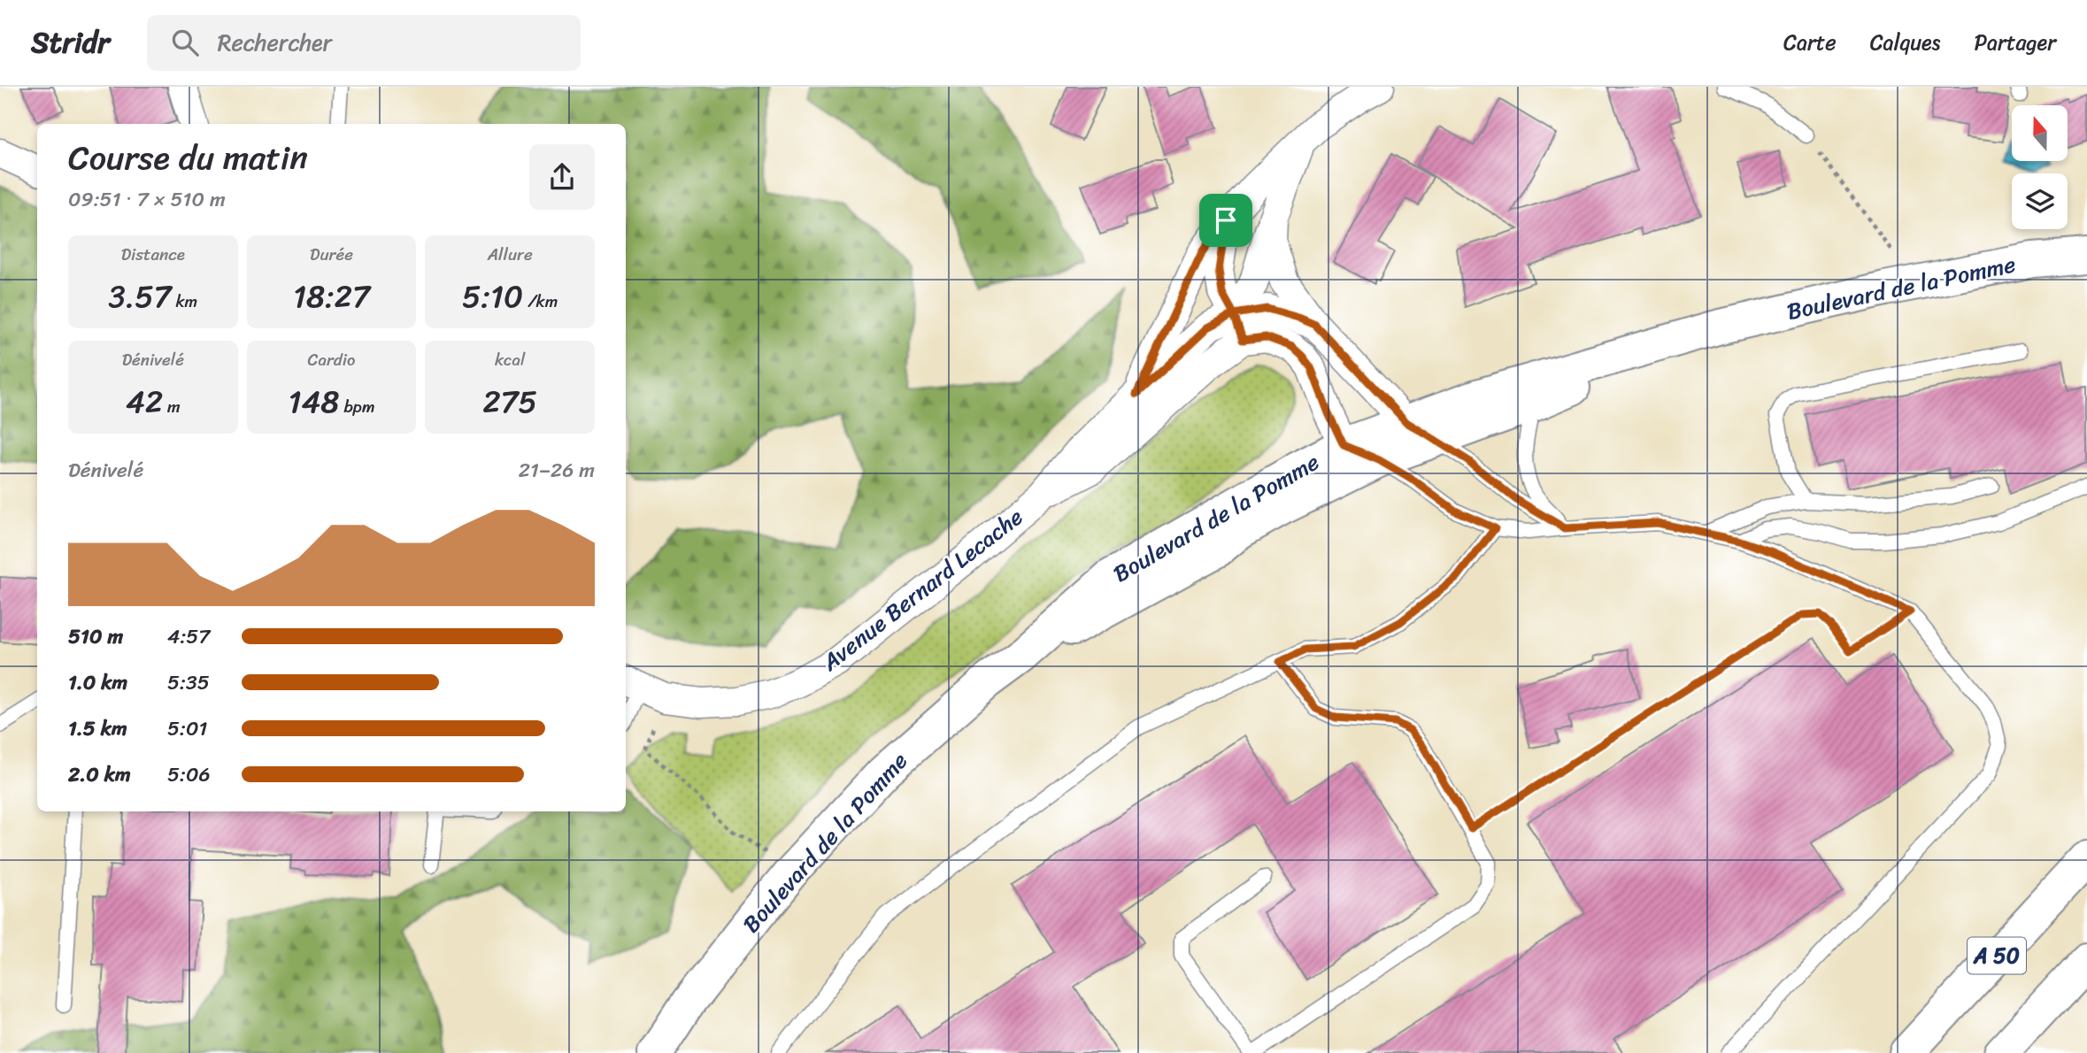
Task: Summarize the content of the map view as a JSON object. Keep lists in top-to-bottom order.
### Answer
{
  "streets": {
    "main road": ["Boulevard de la Pomme", "A 50"],
    "street": ["Avenue Bernard Lecache"]
  },
  "crossings": [
    ["Boulevard de la Pomme", "Avenue Bernard Lecache"]
  ],
  "north": "top",
  "page": {
    "header": "Stridr",
    "search": "Rechercher",
    "nav": ["Carte", "Calques", "Partager"],
    "heading": ["Course du matin", "09:51 · 7 × 510 m"],
    "stats": [
      ["Distance", "3.57 km"],
      ["Durée", "18:27"],
      ["Allure", "5:10 /km"],
      ["Dénivelé", "42 m"],
      ["Cardio", "148 bpm"],
      ["kcal", "275"]
    ],
    "chart": ["Dénivelé", "21–26 m"],
    "list": [
      {
        "name": "510 m",
        "note": "4:57"
      },
      {
        "name": "1.0 km",
        "note": "5:35"
      },
      {
        "name": "1.5 km",
        "note": "5:01"
      },
      {
        "name": "2.0 km",
        "note": "5:06"
      }
    ]
  }
}
